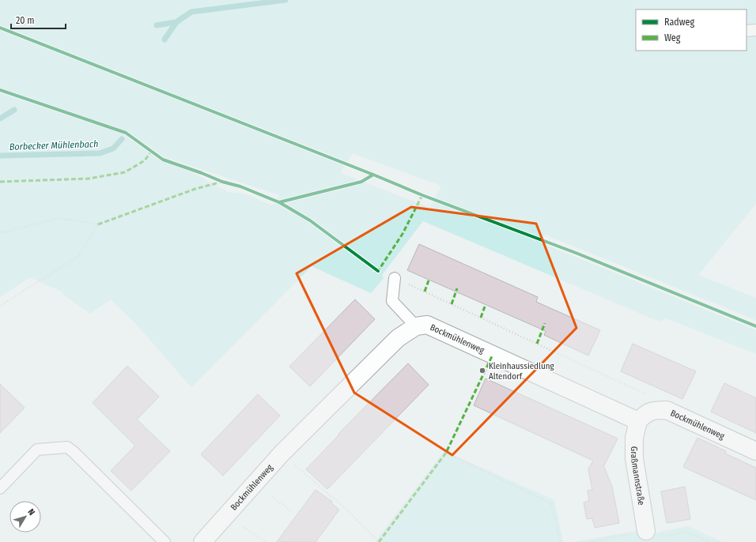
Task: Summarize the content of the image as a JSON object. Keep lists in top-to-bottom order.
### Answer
{
  "streets": {
    "street": ["Bockmühlenweg", "Graßmannstraße"]
  },
  "crossings": [
    ["Bockmühlenweg", "Graßmannstraße"]
  ],
  "water": ["Borbecker Mühlenbach"],
  "places": ["Kleinhaussiedlung Altendorf"],
  "legend": ["Radweg", "Weg"],
  "scale_bar": "20 m",
  "north": "top right"
}
